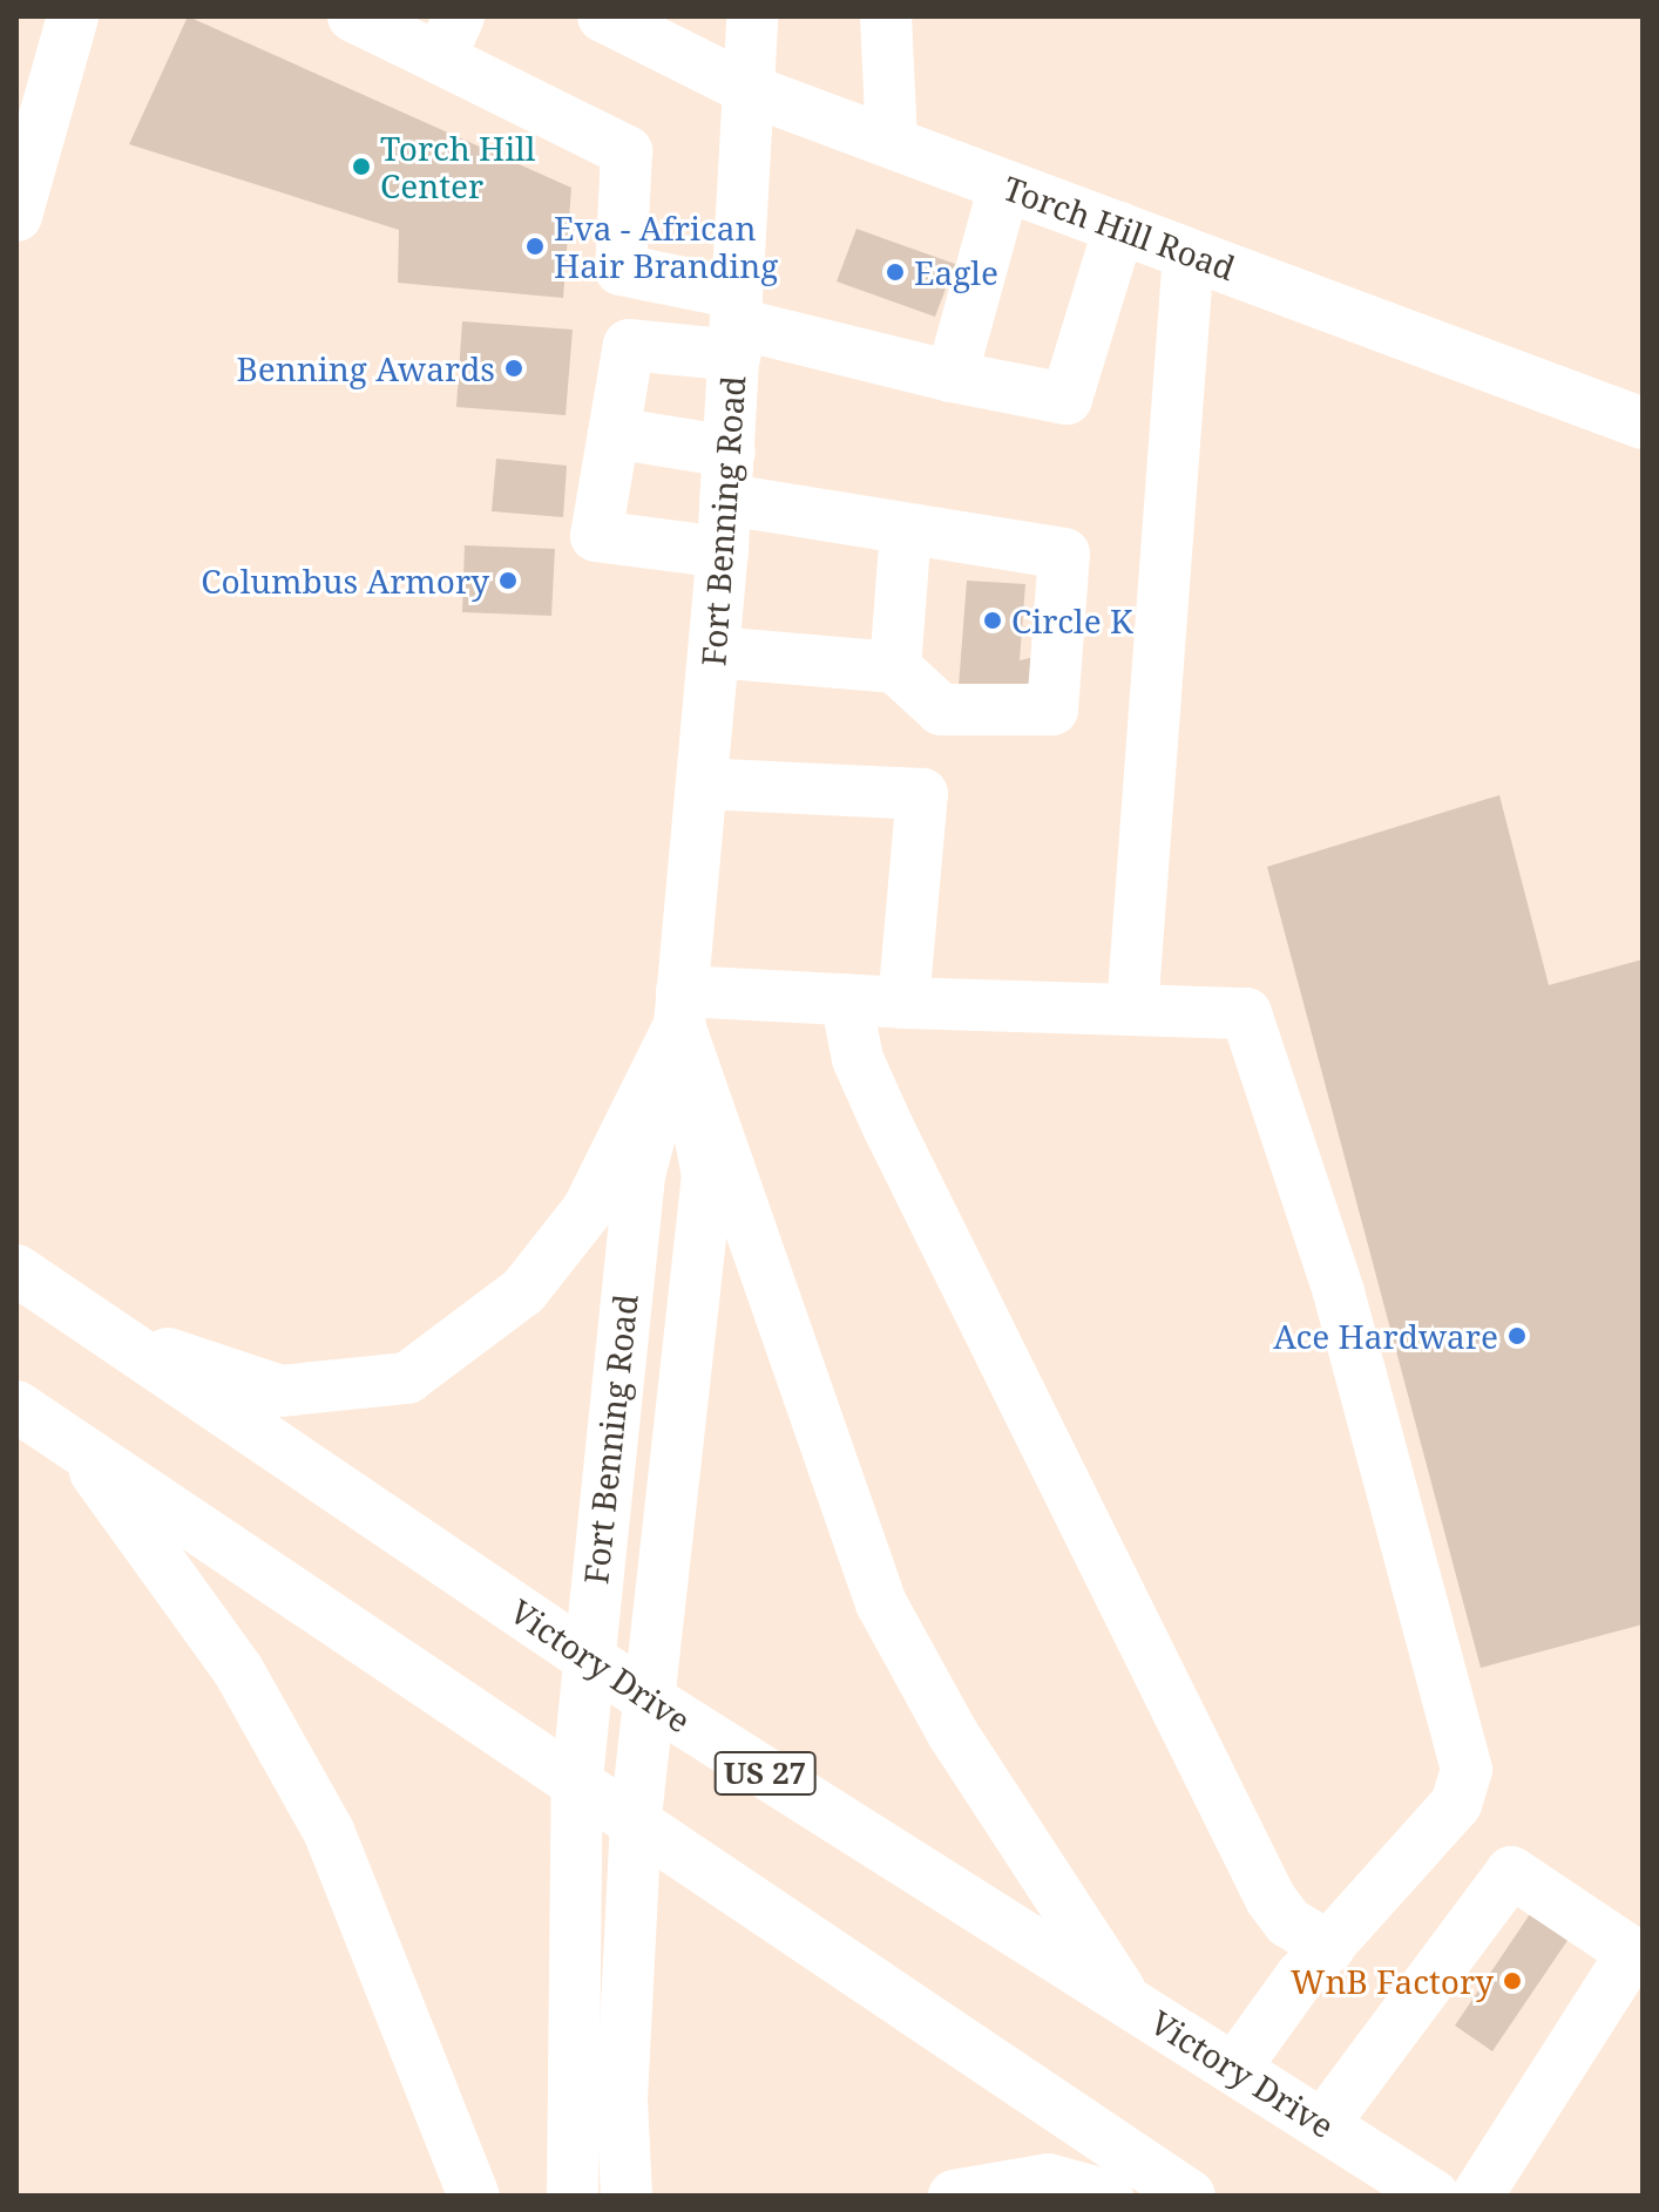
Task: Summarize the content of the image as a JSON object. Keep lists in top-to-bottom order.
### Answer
{
  "streets": {
    "main road": [
      "Torch Hill Road",
      "Fort Benning Road",
      "Victory Drive",
      "US 27"
    ]
  },
  "crossings": [
    ["Torch Hill Road", "Fort Benning Road"],
    ["Fort Benning Road", "Victory Drive"]
  ],
  "places": [
    "Torch Hill Center",
    "Eva - African Hair Branding",
    "Eagle",
    "Benning Awards",
    "Columbus Armory",
    "Circle K",
    "Ace Hardware",
    "WnB Factory"
  ]
}
